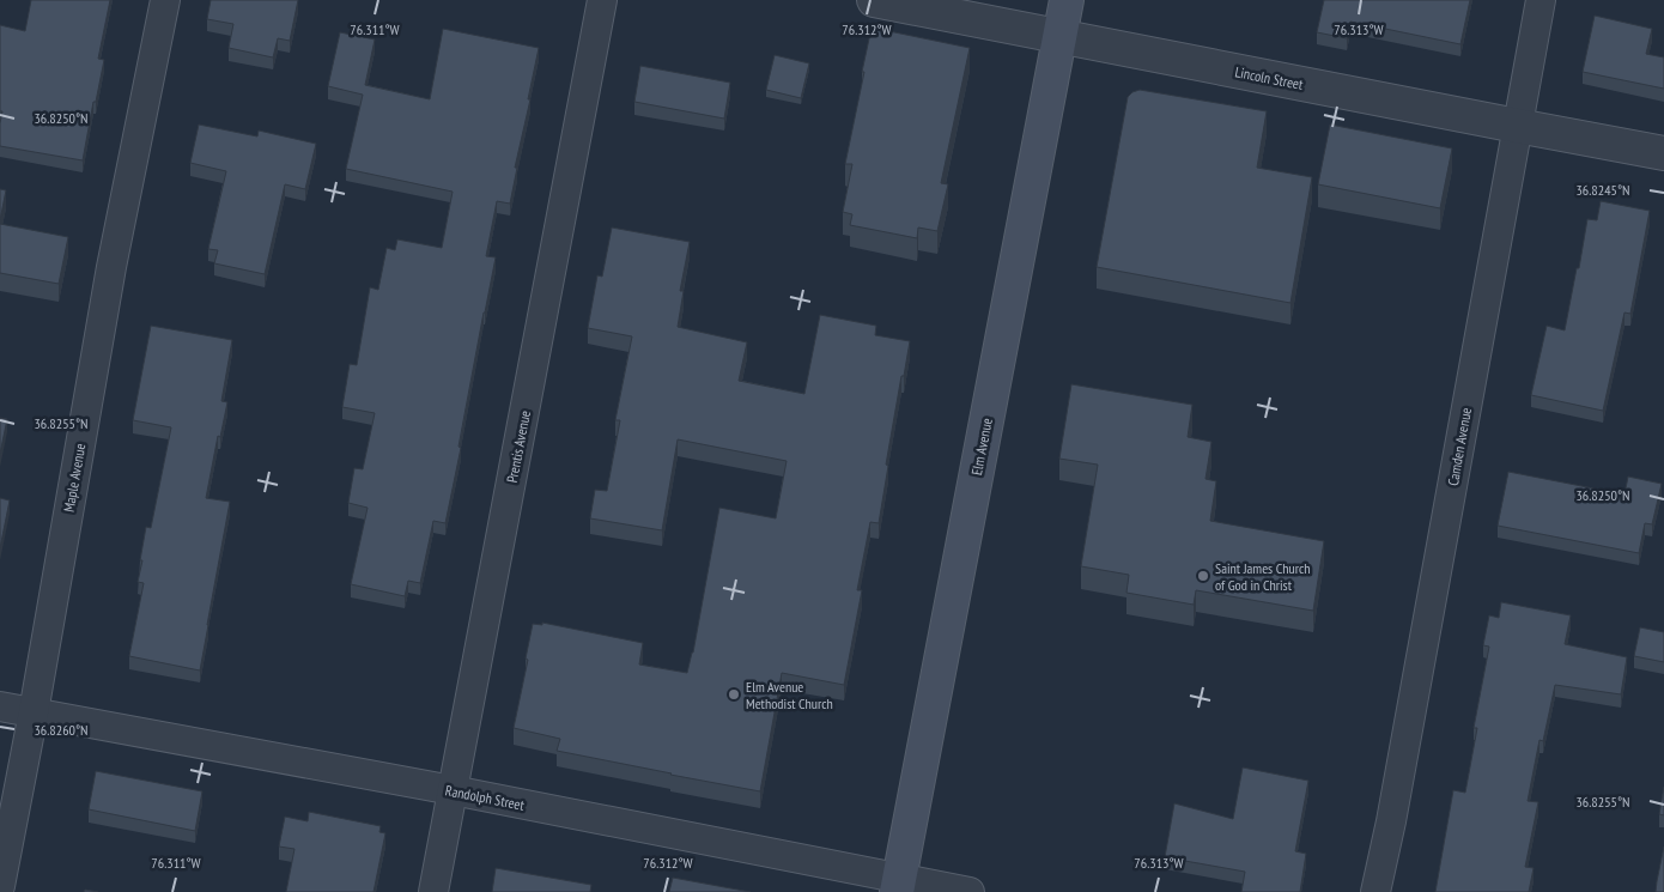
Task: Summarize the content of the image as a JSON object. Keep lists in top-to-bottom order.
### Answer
{
  "streets": {
    "main road": ["Elm Avenue"],
    "street": [
      "Lincoln Street",
      "Prentis Avenue",
      "Camden Avenue",
      "Maple Avenue",
      "Randolph Street"
    ]
  },
  "crossings": [
    ["Lincoln Street", "Elm Avenue"],
    ["Lincoln Street", "Camden Avenue"],
    ["Prentis Avenue", "Randolph Street"],
    ["Elm Avenue", "Randolph Street"],
    ["Maple Avenue", "Randolph Street"]
  ],
  "places": ["Saint James Church of God in Christ", "Elm Avenue Methodist Church"],
  "coordinates": [
    "76.311°W",
    "76.312°W",
    "76.313°W",
    "36.8250°N",
    "36.8245°N",
    "36.8255°N",
    "36.8260°N"
  ]
}
